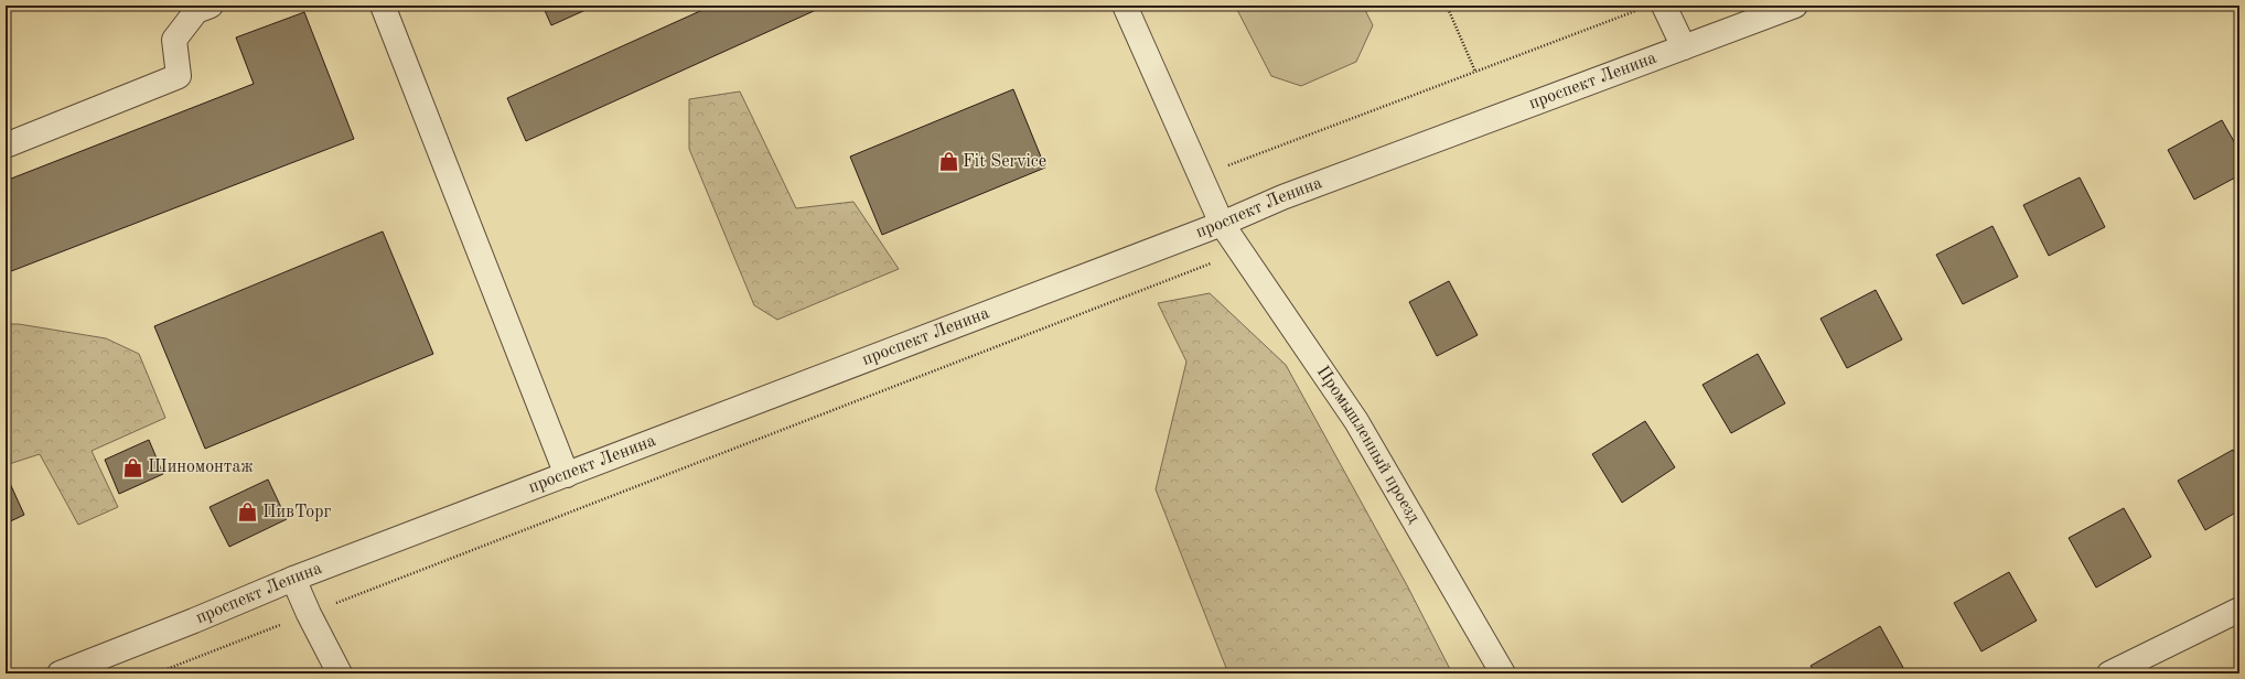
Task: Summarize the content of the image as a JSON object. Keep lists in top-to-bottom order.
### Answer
{
  "streets": {
    "street": ["проспект Ленина", "Промышленный проезд"]
  },
  "crossings": [
    ["проспект Ленина", "Промышленный проезд"]
  ],
  "places": {
    "shop": ["Fit Service", "Шиномонтаж", "ПивТорг"]
  }
}
